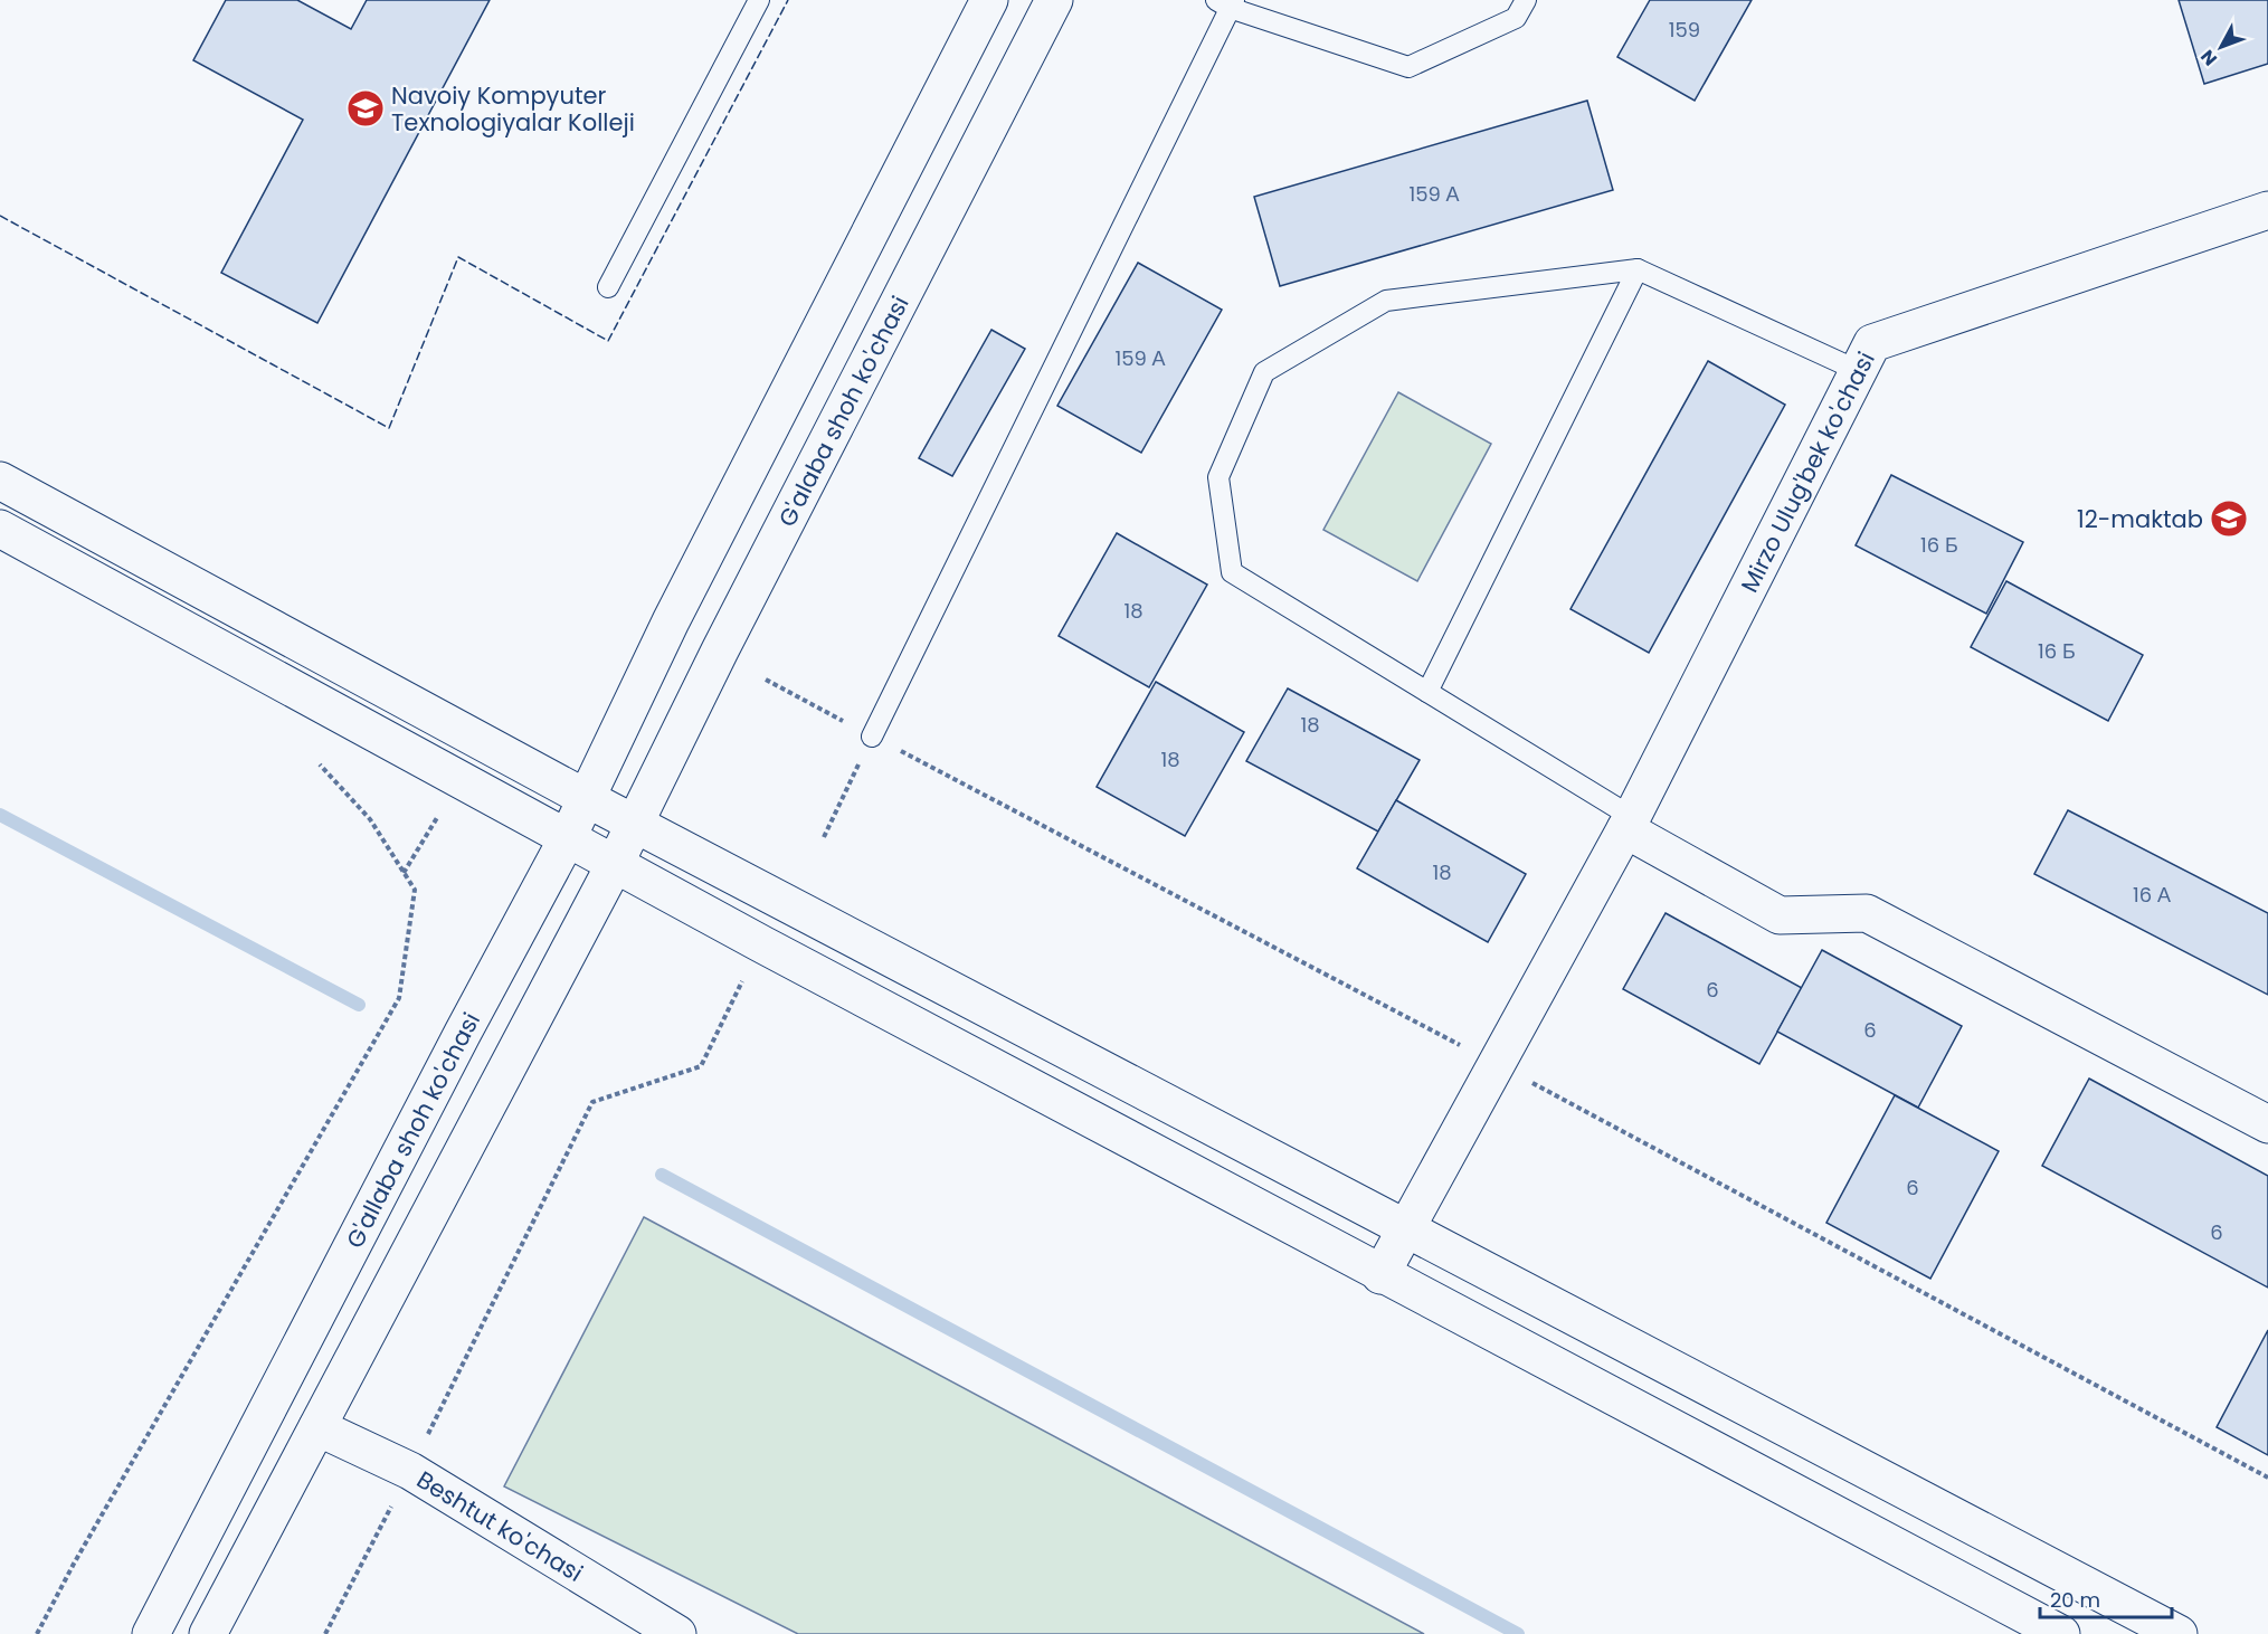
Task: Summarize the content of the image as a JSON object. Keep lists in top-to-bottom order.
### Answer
{
  "streets": {
    "main road": [
      "G'alaba shoh ko'chasi",
      "Mirzo Ulug'bek ko'chasi",
      "G'allaba shoh ko'chasi",
      "Beshtut ko'chasi"
    ]
  },
  "places": {
    "school or university": ["Navoiy Kompyuter Texnologiyalar Kolleji", "12-maktab"]
  },
  "house_numbers": [
    "159",
    "159 А",
    "159 А",
    "16 Б",
    "18",
    "16 Б",
    "18",
    "18",
    "18",
    "16 А",
    "6",
    "6",
    "6",
    "6"
  ],
  "scale_bar": "20 m",
  "north": "bottom left"
}
